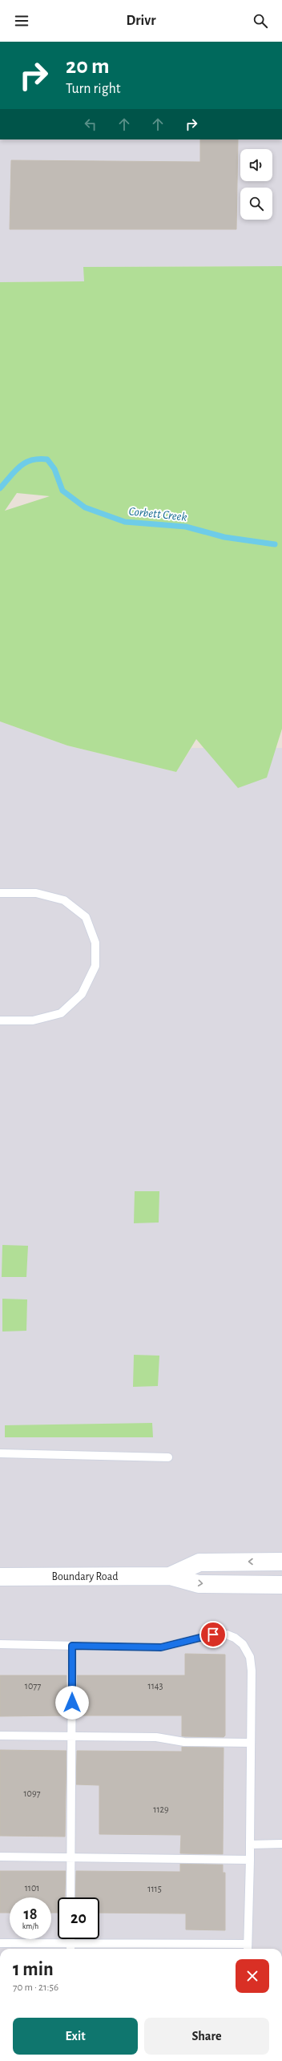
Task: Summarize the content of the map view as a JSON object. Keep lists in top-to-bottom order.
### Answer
{
  "streets": {
    "street": ["Boundary Road"]
  },
  "water": ["Corbett Creek"],
  "house_numbers": [
    "1077",
    "1143",
    "1097",
    "1129",
    "1101",
    "1115"
  ],
  "page": {
    "header": "Drivr",
    "turn": ["20 m", "Turn right"],
    "speed": "18 km/h",
    "limit": "20",
    "heading": ["1 min", "70 m · 21:56"],
    "buttons": ["Exit", "Share"]
  }
}
